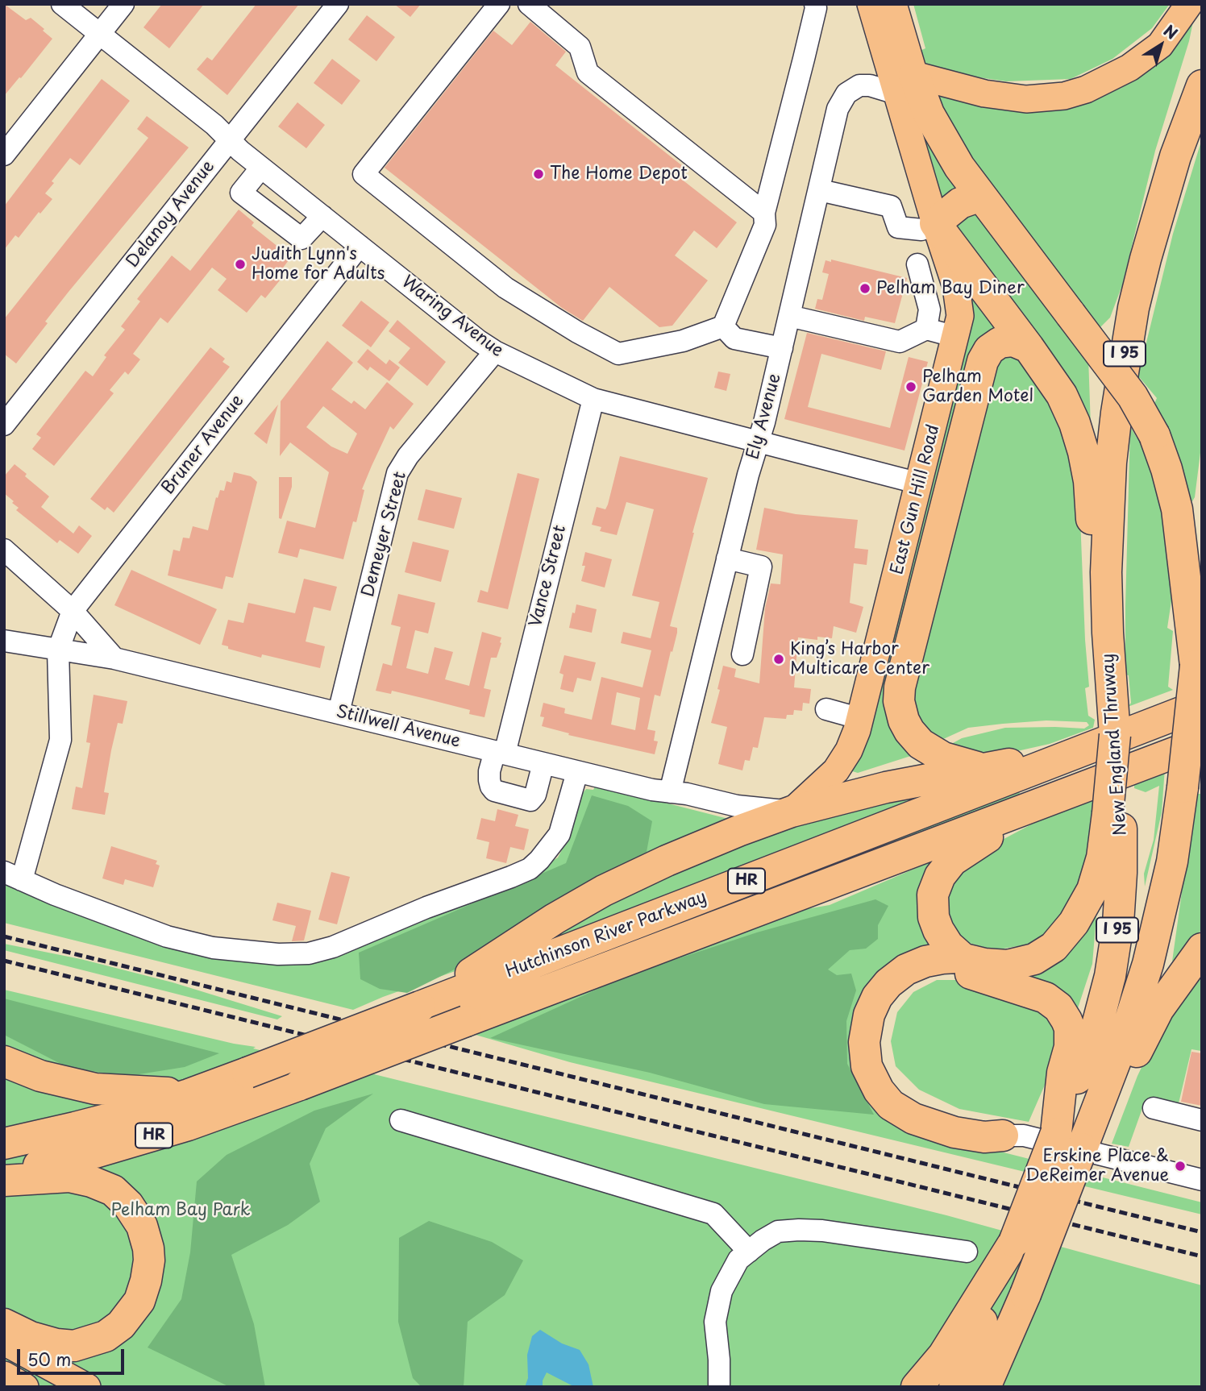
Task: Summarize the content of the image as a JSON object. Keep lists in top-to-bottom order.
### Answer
{
  "streets": {
    "highway": [
      "I 95",
      "New England Thruway",
      "HR",
      "Hutchinson River Parkway"
    ],
    "main road": ["East Gun Hill Road"],
    "street": [
      "Delanoy Avenue",
      "Waring Avenue",
      "Ely Avenue",
      "Bruner Avenue",
      "Demeyer Street",
      "Vance Street",
      "Stillwell Avenue"
    ]
  },
  "crossings": [
    ["Delanoy Avenue", "Waring Avenue"],
    ["Waring Avenue", "Ely Avenue"],
    ["Waring Avenue", "Bruner Avenue"],
    ["Waring Avenue", "East Gun Hill Road"],
    ["Waring Avenue", "Demeyer Street"],
    ["Waring Avenue", "Vance Street"],
    ["Ely Avenue", "East Gun Hill Road"],
    ["Ely Avenue", "Stillwell Avenue"],
    ["Bruner Avenue", "Stillwell Avenue"],
    ["East Gun Hill Road", "Stillwell Avenue"],
    ["Demeyer Street", "Stillwell Avenue"],
    ["Vance Street", "Stillwell Avenue"]
  ],
  "parks": ["Pelham Bay Park"],
  "places": [
    "The Home Depot",
    "Judith Lynn's Home for Adults",
    "Pelham Bay Diner",
    "Pelham Garden Motel",
    "King’s Harbor Multicare Center",
    "Erskine Place & DeReimer Avenue"
  ],
  "scale_bar": "50 m",
  "north": "top right"
}
